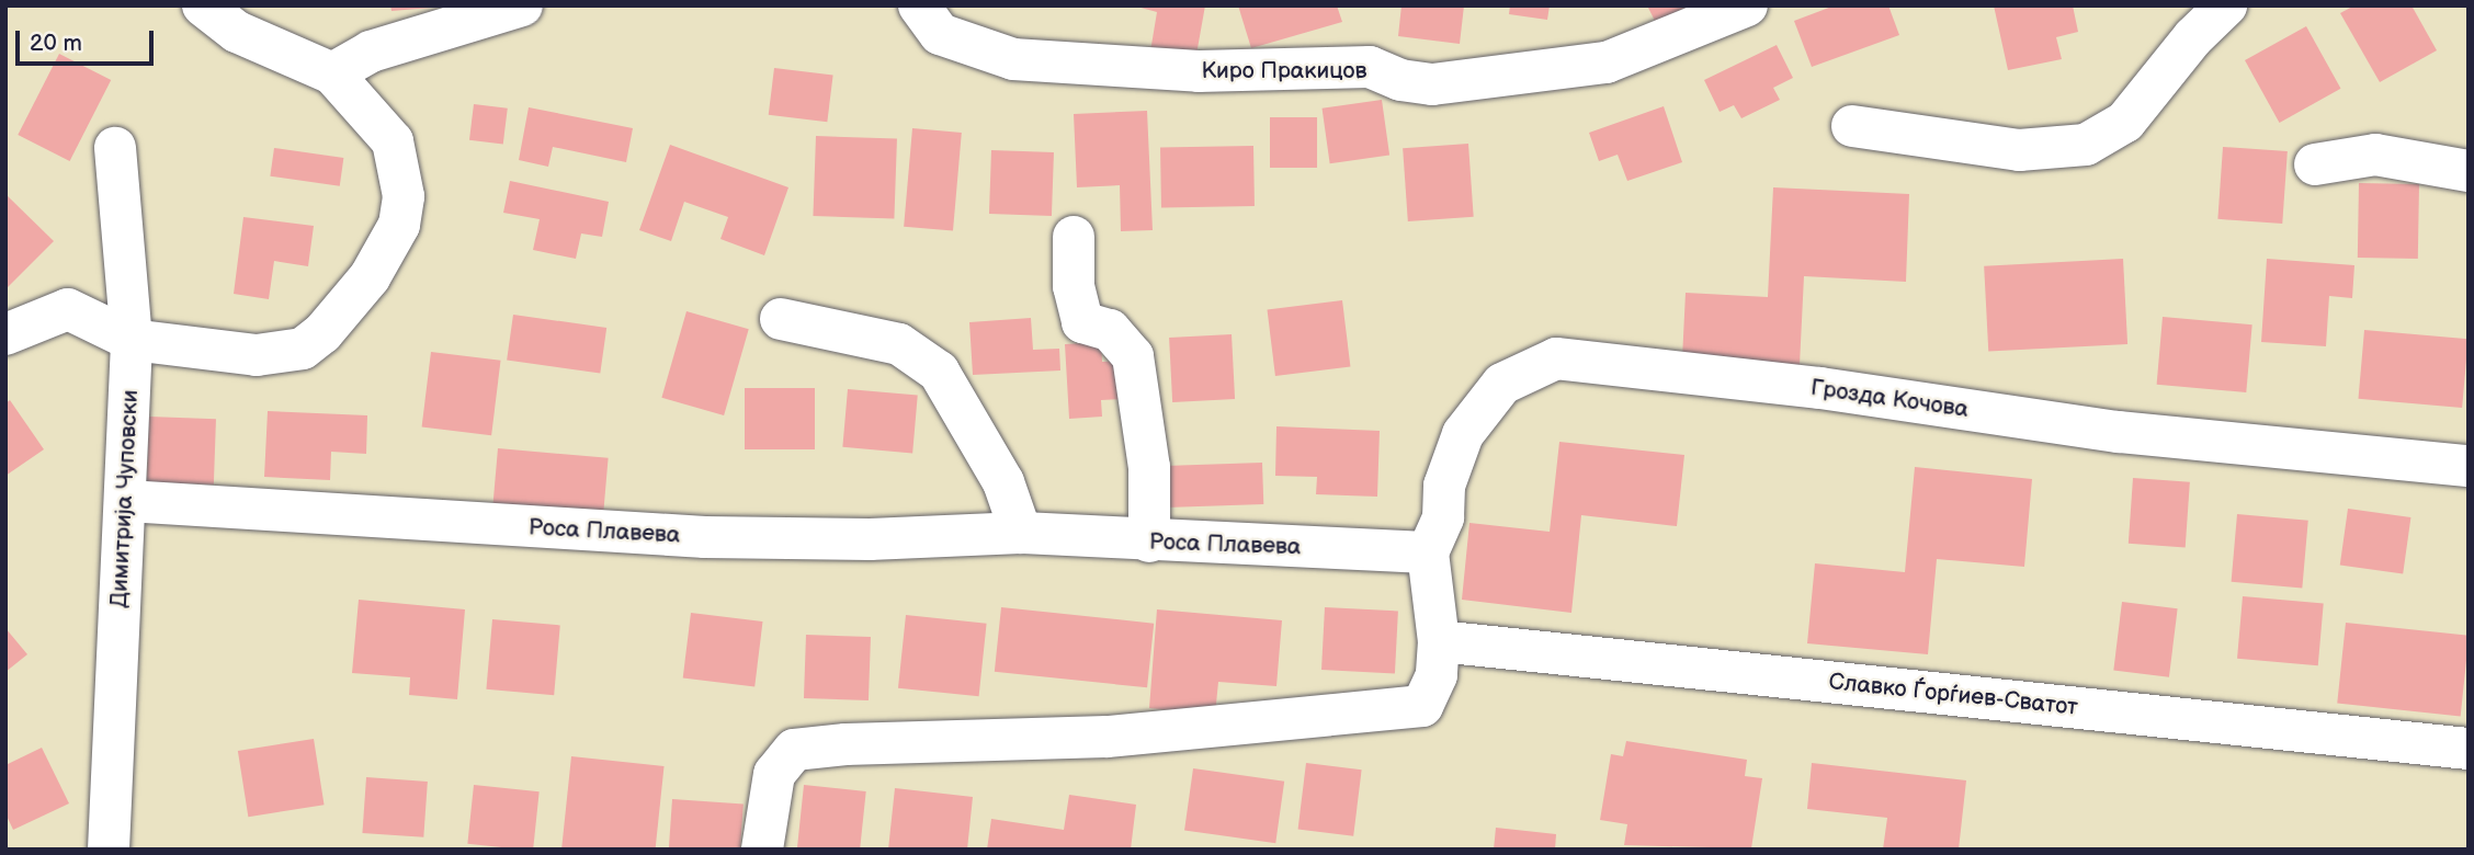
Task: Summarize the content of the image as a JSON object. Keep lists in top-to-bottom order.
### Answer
{
  "streets": {
    "street": [
      "Киро Пракицов",
      "Грозда Кочова",
      "Димитрија Чуповски",
      "Роса Плавева",
      "Славко Ѓорѓиев-Сватот"
    ]
  },
  "crossings": [
    ["Грозда Кочова", "Роса Плавева"],
    ["Димитрија Чуповски", "Роса Плавева"]
  ],
  "scale_bar": "20 m"
}
